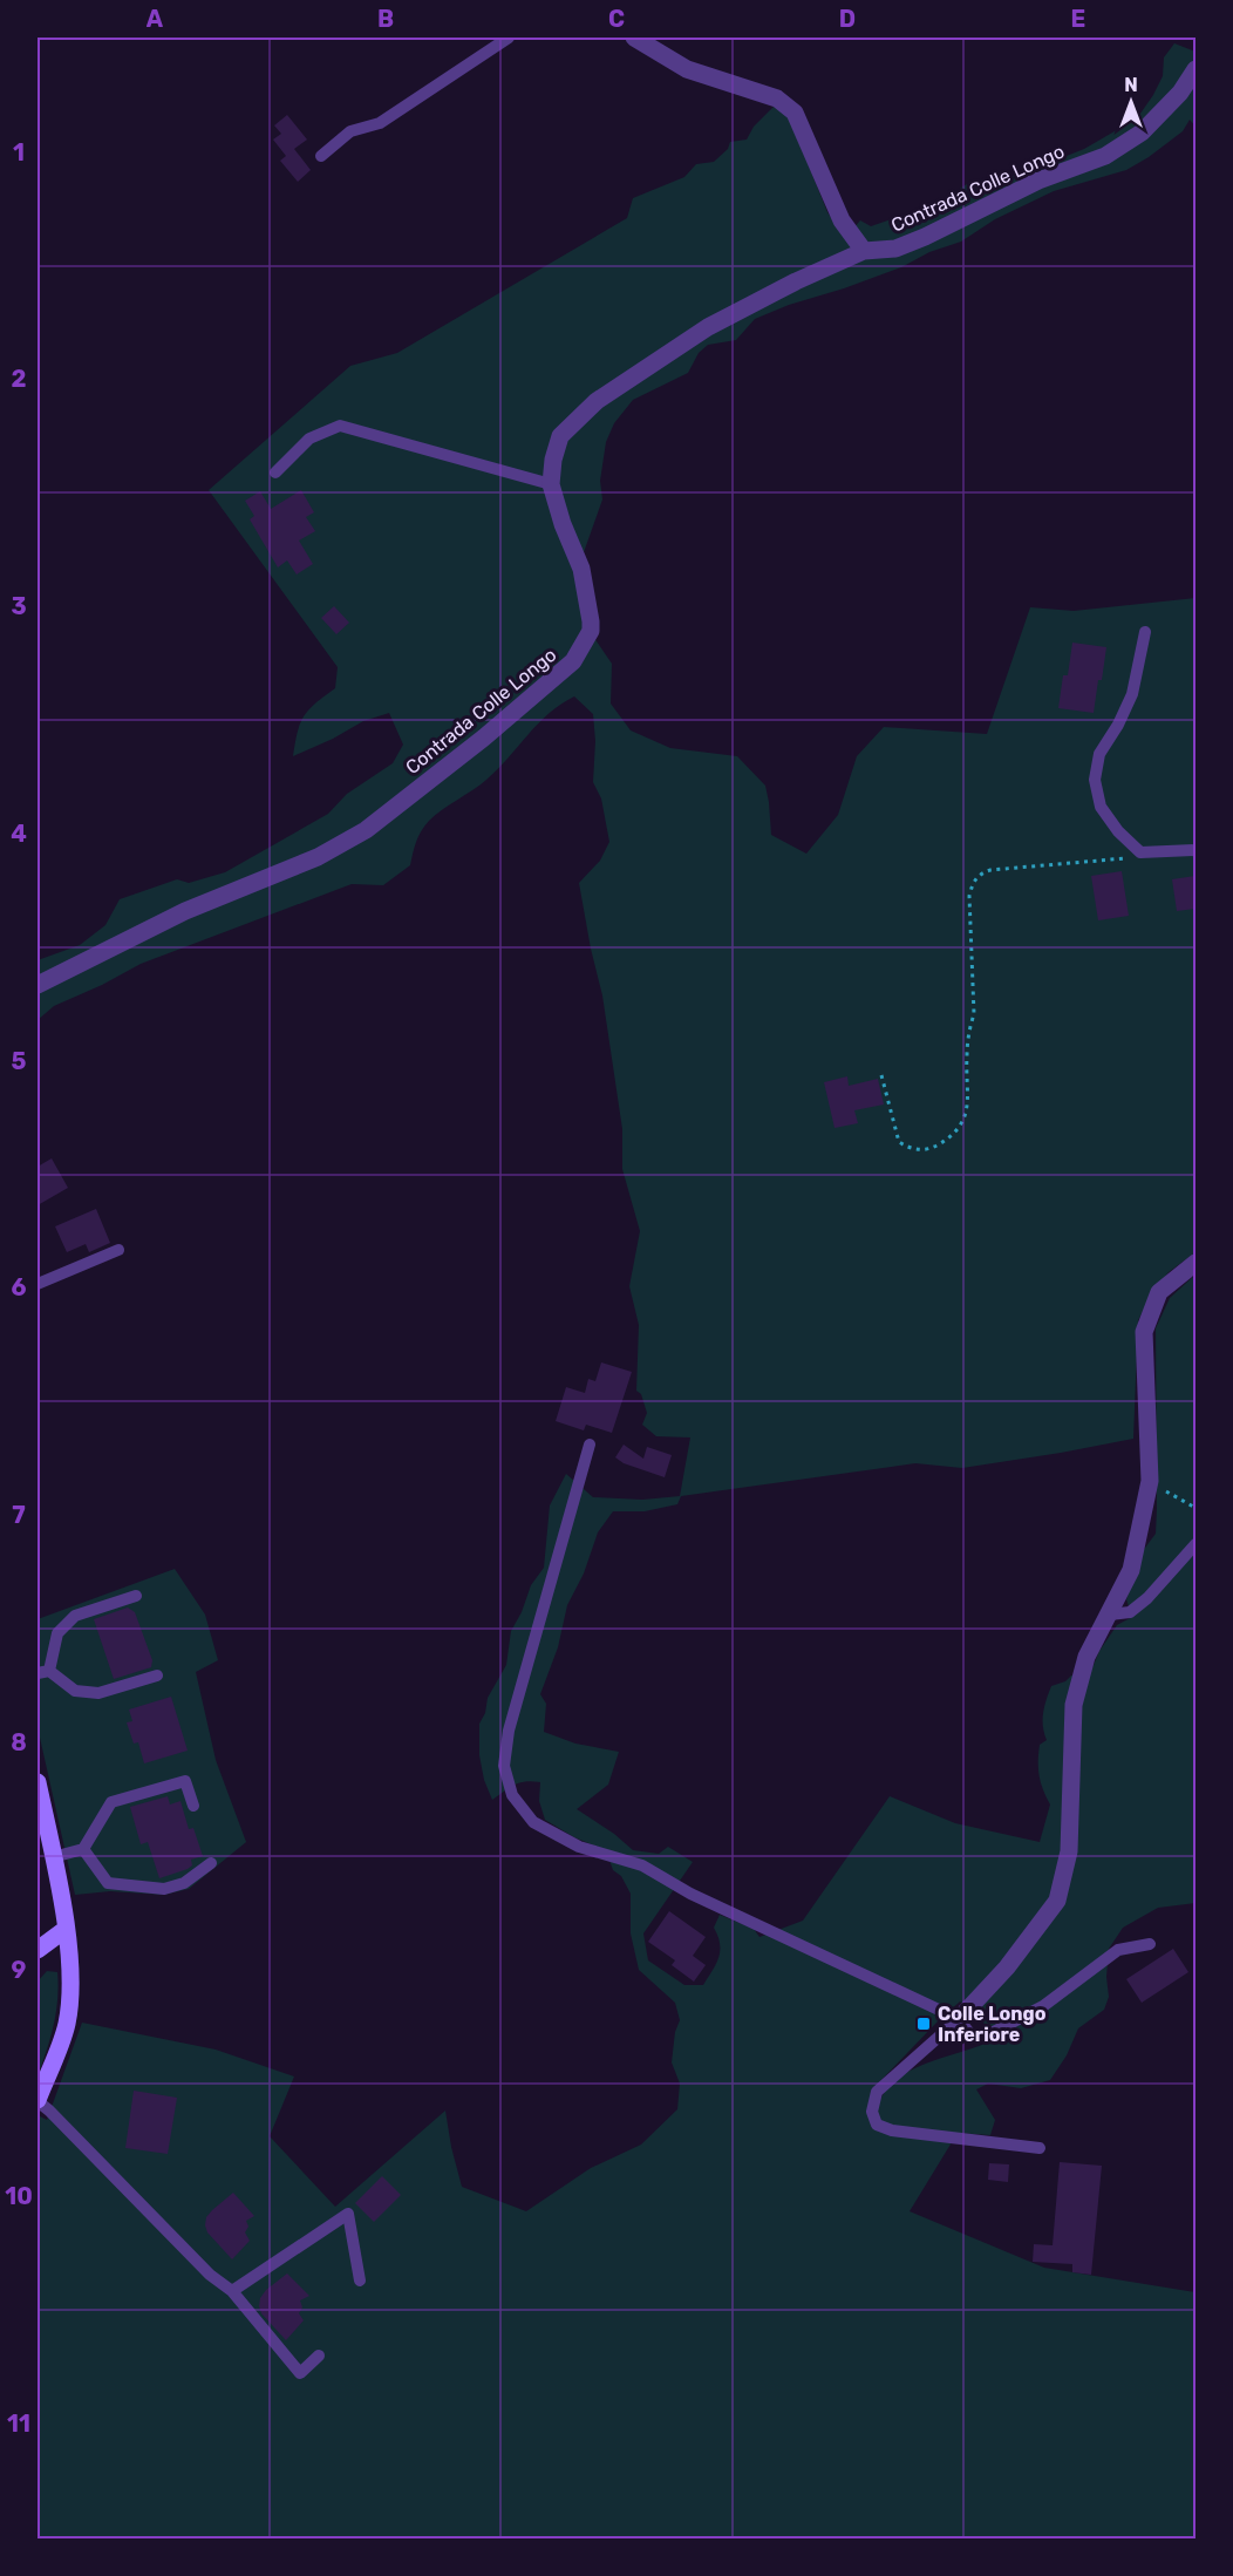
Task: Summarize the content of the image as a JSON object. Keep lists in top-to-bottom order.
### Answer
{
  "streets": {
    "street": ["Contrada Colle Longo"]
  },
  "places": {
    "transit": ["Colle Longo Inferiore"]
  },
  "north": "top",
  "grid": {
    "columns": [
      "A",
      "B",
      "C",
      "D",
      "E"
    ],
    "rows": [
      "1",
      "2",
      "3",
      "4",
      "5",
      "6",
      "7",
      "8",
      "9",
      "10",
      "11"
    ]
  }
}
